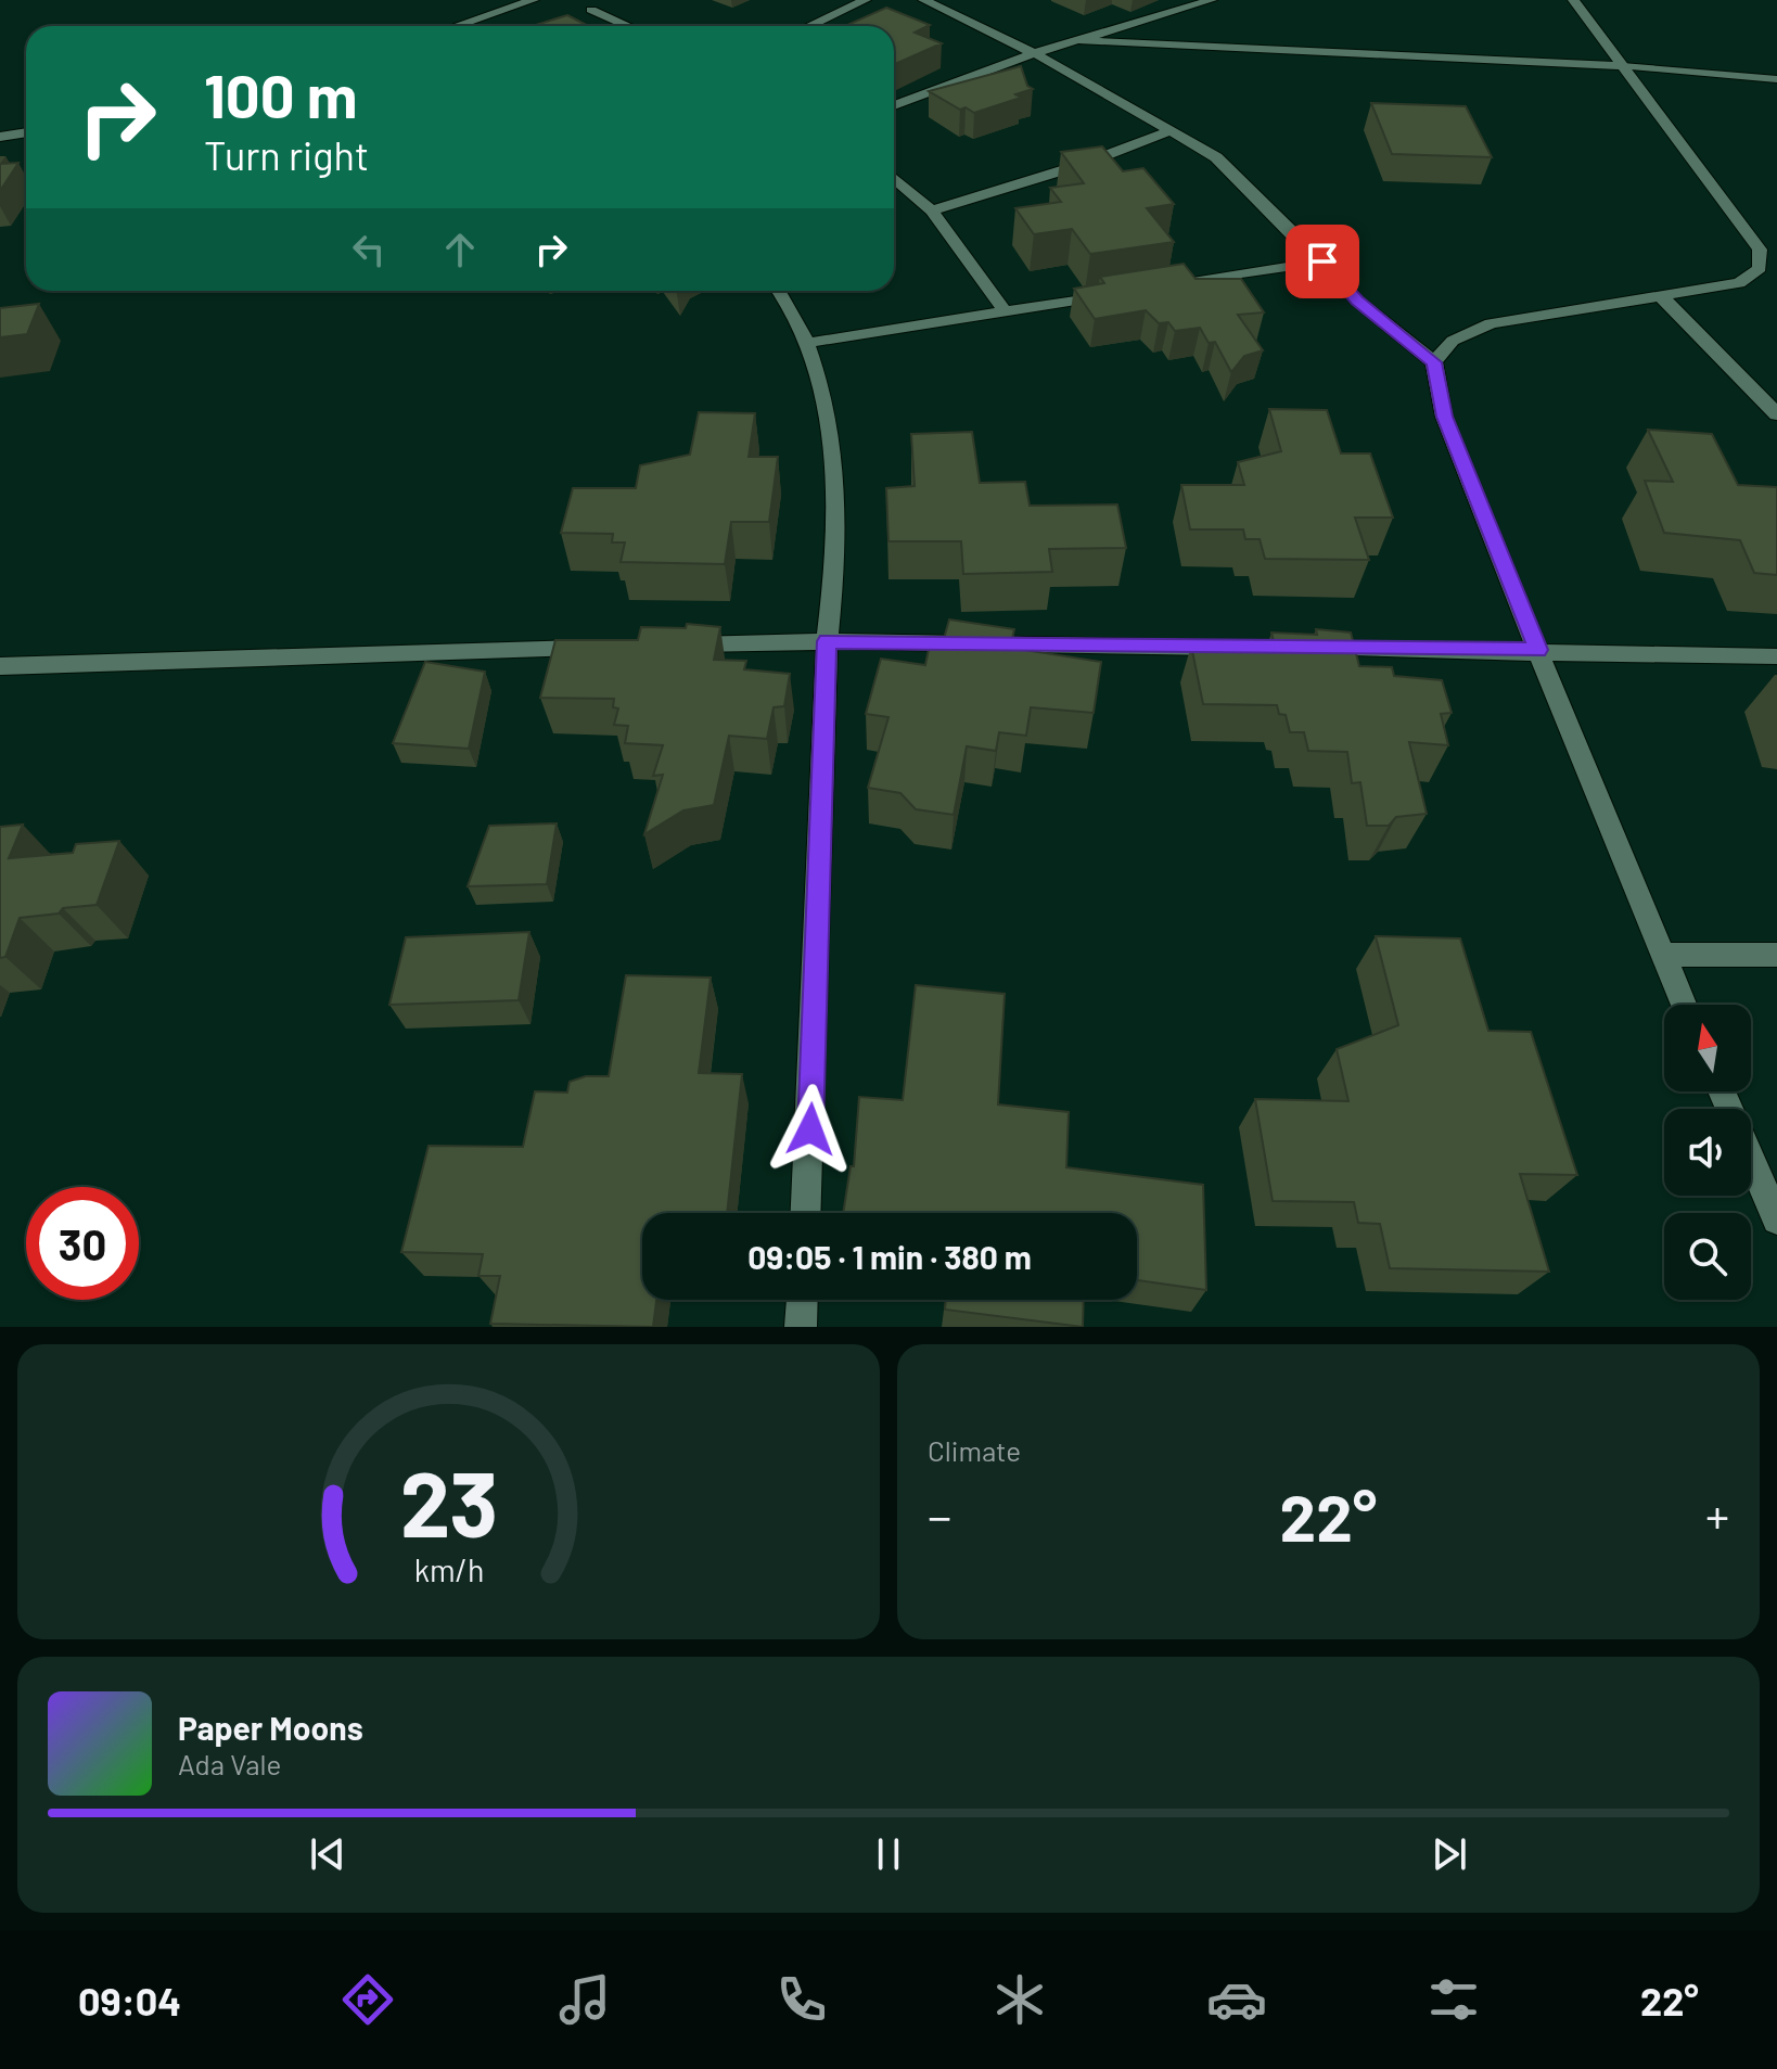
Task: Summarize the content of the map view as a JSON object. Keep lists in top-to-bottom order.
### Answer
{
  "north": "top",
  "page": {
    "turn": ["100 m", "Turn right"],
    "limit": "30",
    "trip": "09:05 · 1 min · 380 m",
    "tile": "Climate",
    "heat": ["−", "22°", "+"],
    "song": ["Paper Moons", "Ada Vale"],
    "tabs": ["09:04", "22°"],
    "gauge": ["23", "km/h"]
  }
}
